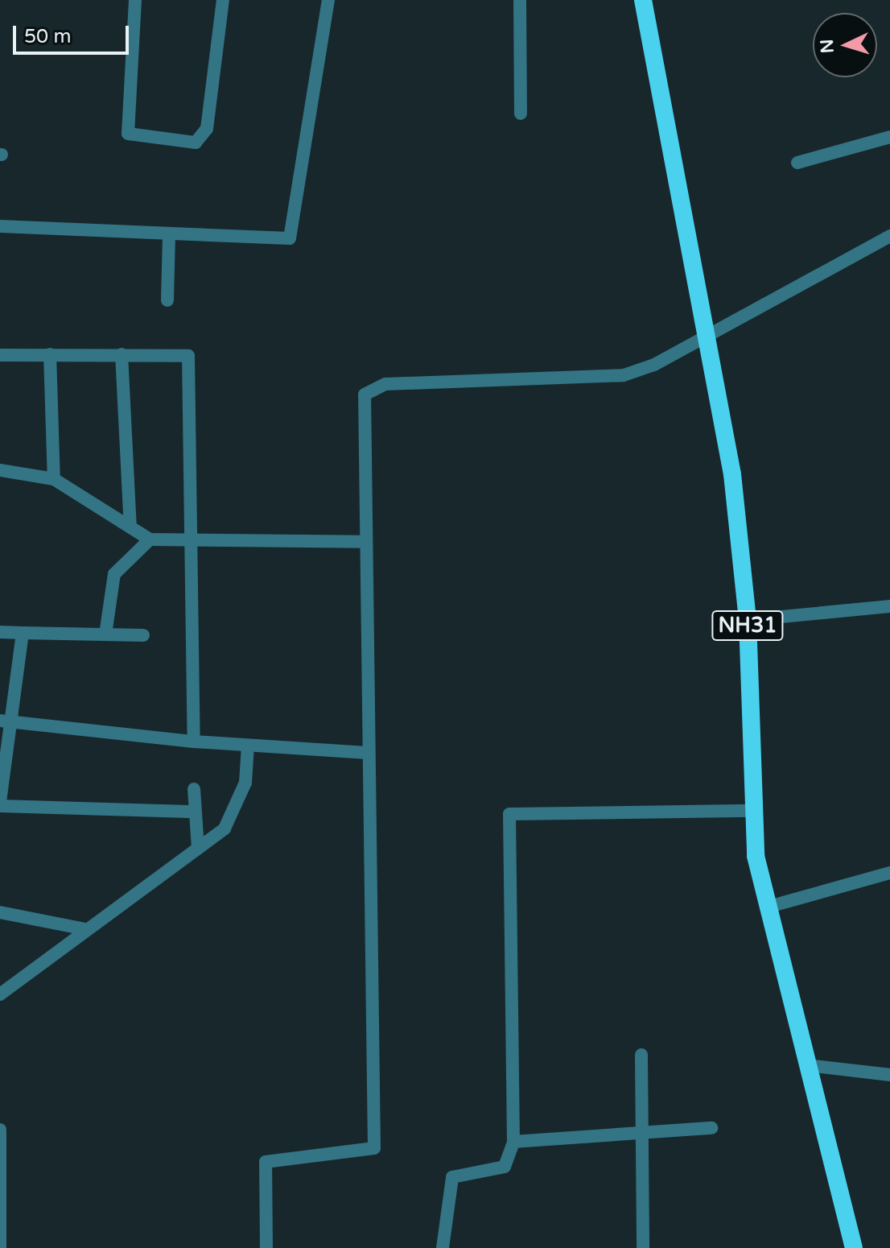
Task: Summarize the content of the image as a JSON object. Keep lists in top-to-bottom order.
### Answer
{
  "streets": {
    "highway": ["NH31"]
  },
  "scale_bar": "50 m",
  "north": "left"
}
